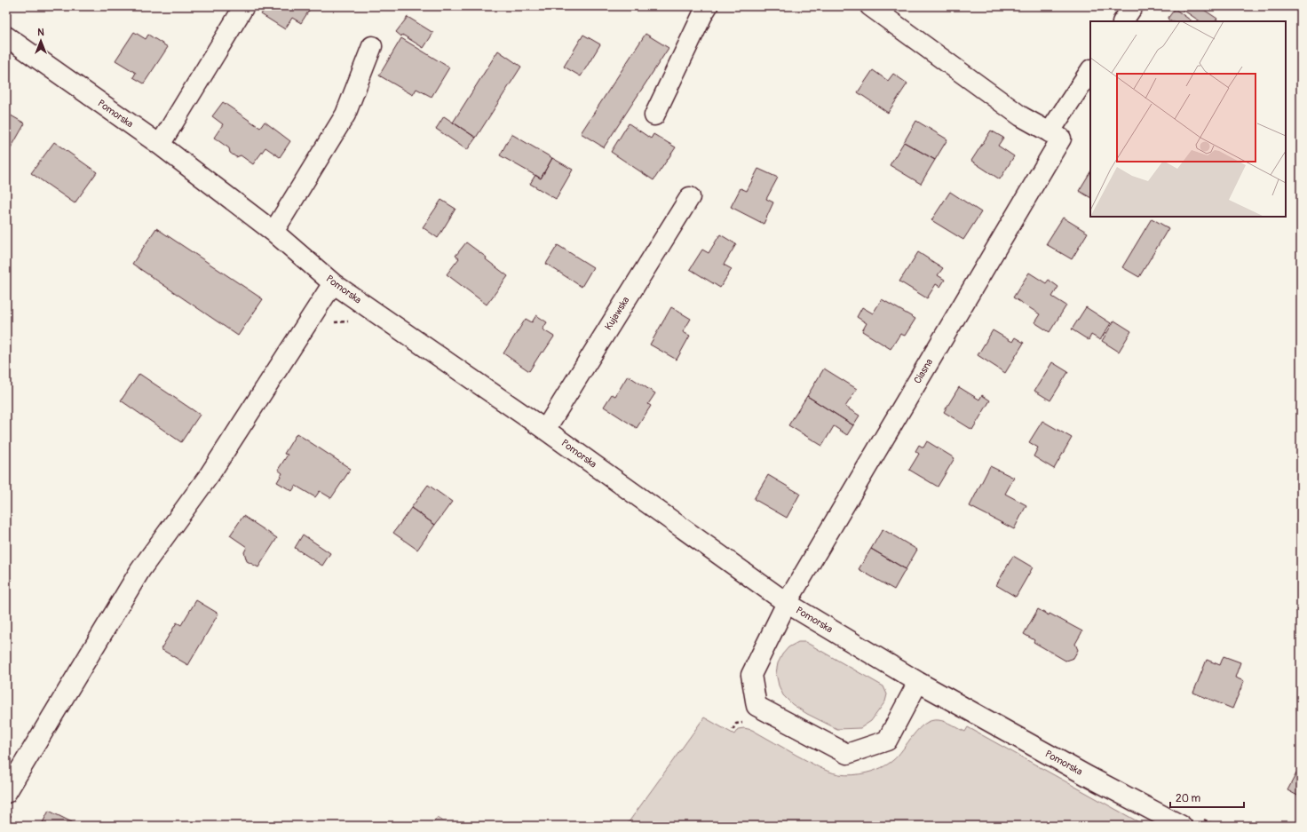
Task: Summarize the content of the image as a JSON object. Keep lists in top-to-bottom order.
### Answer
{
  "streets": {
    "street": ["Pomorska", "Kujawska", "Ciasna"]
  },
  "crossings": [
    ["Pomorska", "Kujawska"],
    ["Pomorska", "Ciasna"]
  ],
  "scale_bar": "20 m",
  "north": "top"
}
